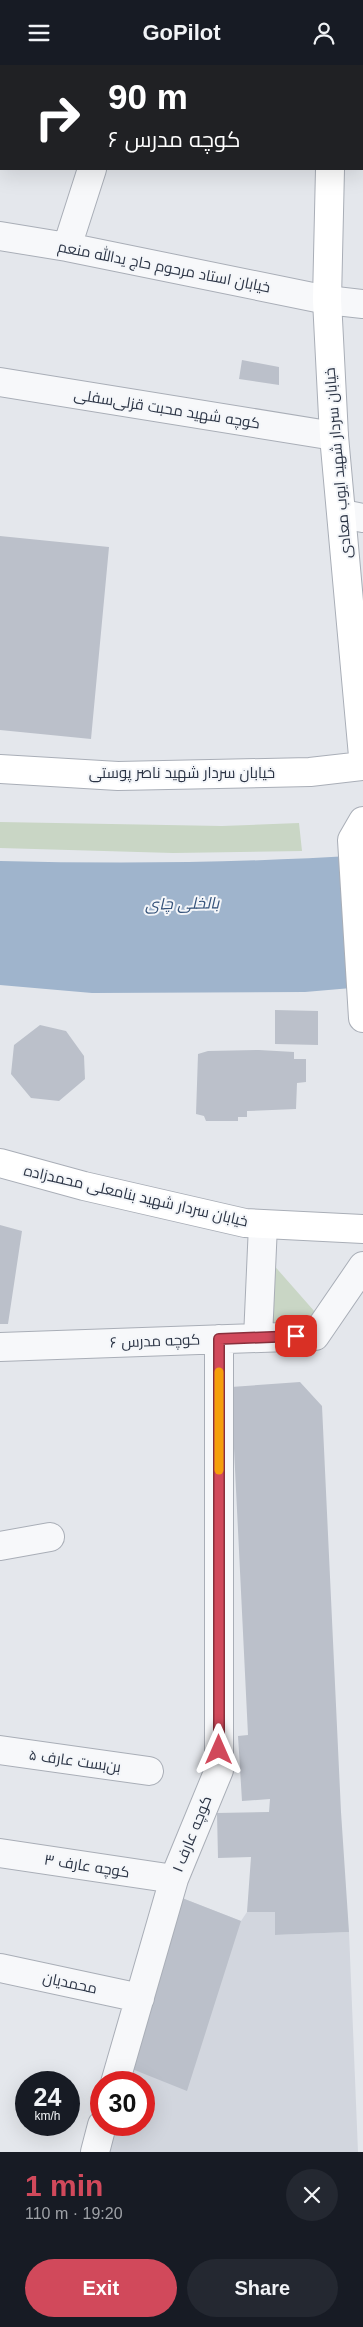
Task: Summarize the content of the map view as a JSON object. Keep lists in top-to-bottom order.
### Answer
{
  "streets": {
    "main road": ["خیابان سردار شهید ایوب معادی", "خیابان سردار شهید ناصر پوستی", "خیابان سردار شهید بنامعلی محمدزاده"],
    "street": [
      "خیابان استاد مرحوم حاج یدالله منعم",
      "کوچه شهید محبت قزلی‌سفلی",
      "کوچه مدرس ۶",
      "بن‌بست عارف ۵",
      "کوچه عارف ۱",
      "کوچه عارف ۳",
      "محمدیان"
    ]
  },
  "crossings": [
    ["خیابان استاد مرحوم حاج یدالله منعم", "خیابان سردار شهید ایوب معادی"],
    ["کوچه شهید محبت قزلی‌سفلی", "خیابان سردار شهید ایوب معادی"],
    ["کوچه مدرس ۶", "کوچه عارف ۱"],
    ["کوچه عارف ۱", "کوچه عارف ۳"],
    ["کوچه عارف ۱", "محمدیان"]
  ],
  "water": ["بالخلی چای"],
  "page": {
    "header": "GoPilot",
    "turn": ["90 m", "کوچه مدرس ۶"],
    "speed": "24 km/h",
    "limit": "30",
    "heading": ["1 min", "110 m · 19:20"],
    "buttons": ["Exit", "Share"]
  }
}
